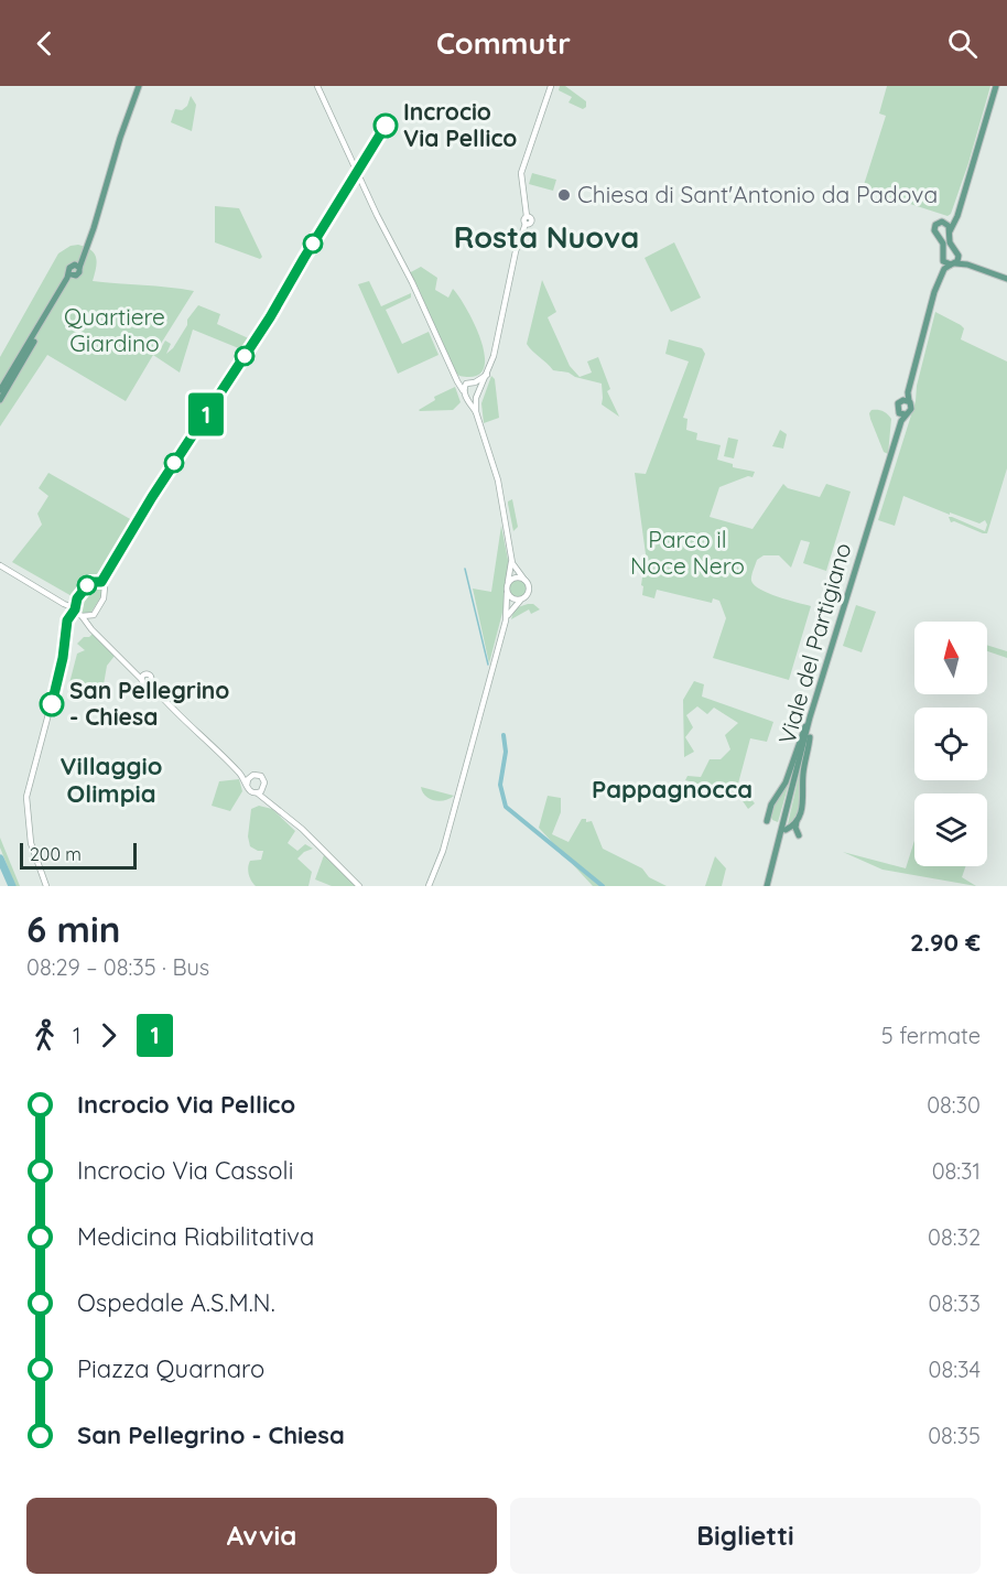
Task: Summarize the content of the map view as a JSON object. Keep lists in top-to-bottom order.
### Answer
{
  "streets": {
    "main road": ["Viale del Partigiano"]
  },
  "districts": ["Rosta Nuova", "Villaggio Olimpia", "Pappagnocca"],
  "parks": ["Quartiere Giardino", "Parco il Noce Nero"],
  "places": ["Incrocio Via Pellico", "Chiesa di Sant'Antonio da Padova", "San Pellegrino - Chiesa"],
  "lines": ["bus line 1"],
  "scale_bar": "200 m",
  "north": "top",
  "page": {
    "header": "Commutr",
    "on_map": "1",
    "scale": "200 m",
    "heading": ["6 min", "08:29 – 08:35 · Bus", "2.90 €"],
    "legs": ["1", "1", "5 fermate"],
    "list": [
      {
        "name": "Incrocio Via Pellico",
        "value": "08:30"
      },
      {
        "name": "Incrocio Via Cassoli",
        "value": "08:31"
      },
      {
        "name": "Medicina Riabilitativa",
        "value": "08:32"
      },
      {
        "name": "Ospedale A.S.M.N.",
        "value": "08:33"
      },
      {
        "name": "Piazza Quarnaro",
        "value": "08:34"
      },
      {
        "name": "San Pellegrino - Chiesa",
        "value": "08:35"
      }
    ],
    "buttons": ["Avvia", "Biglietti"]
  }
}
